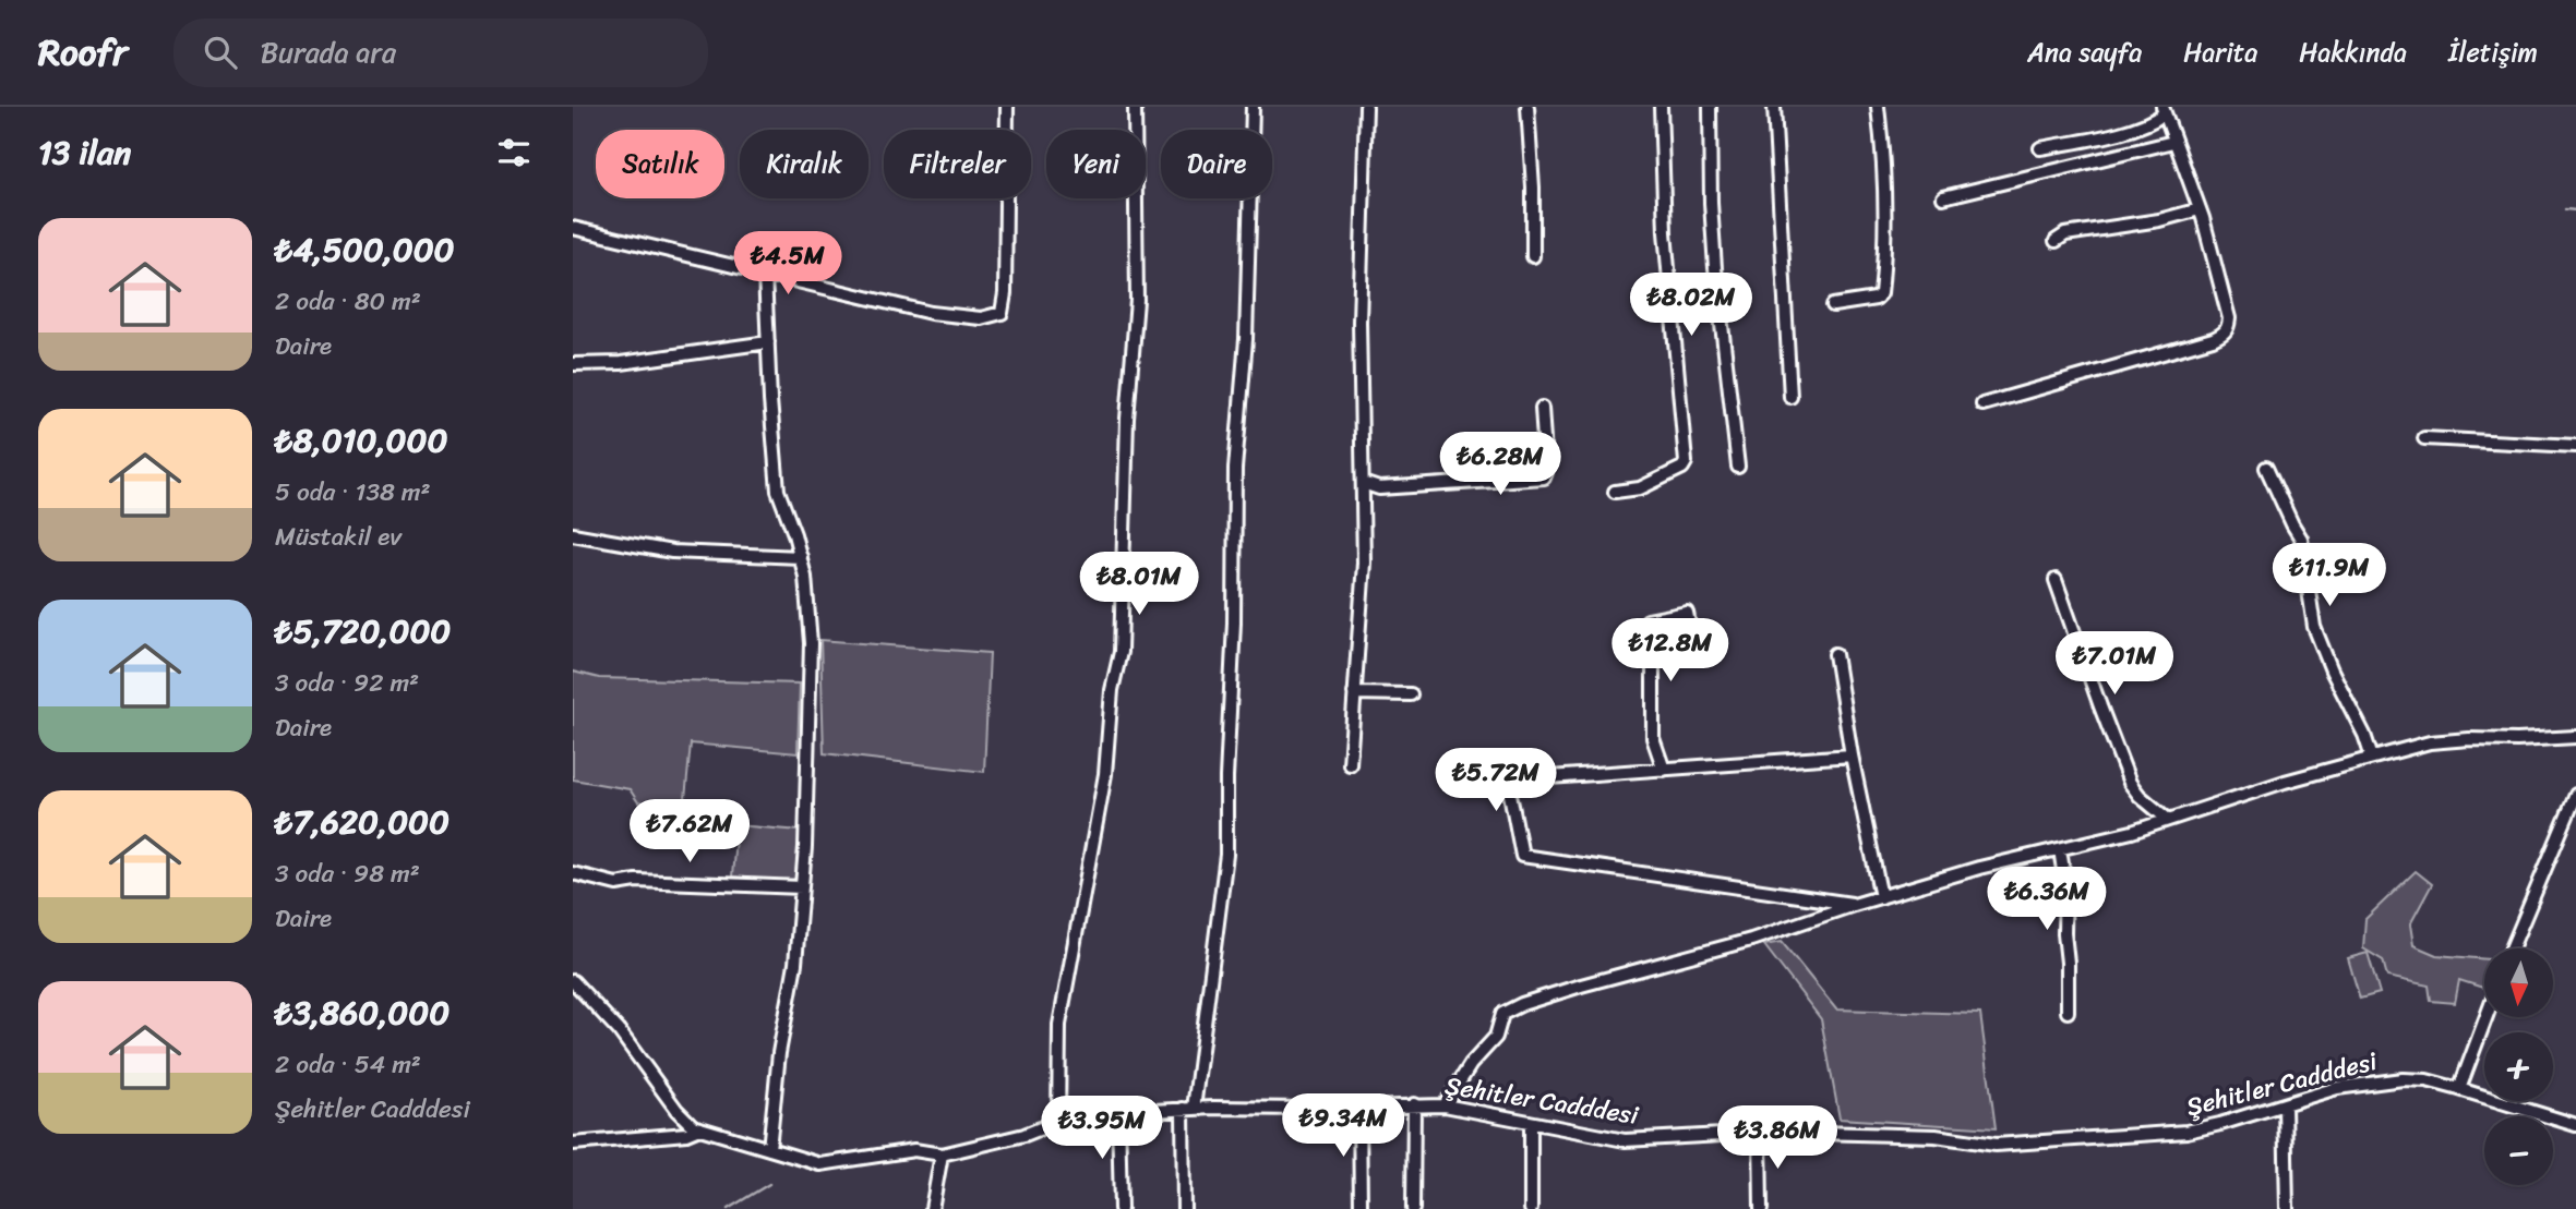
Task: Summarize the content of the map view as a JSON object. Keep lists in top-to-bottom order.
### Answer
{
  "streets": {
    "street": ["Şehitler Cadddesi"]
  },
  "north": "bottom",
  "page": {
    "header": "Roofr",
    "search": "Burada ara",
    "nav": [
      "Ana sayfa",
      "Harita",
      "Hakkında",
      "İletişim"
    ],
    "heading": "13 ilan",
    "chip": [
      "Satılık",
      "Kiralık",
      "Filtreler",
      "Yeni",
      "Daire"
    ],
    "list": [
      {
        "name": "₺4,500,000",
        "note": "2 oda · 80 m² · Daire"
      },
      {
        "name": "₺8,010,000",
        "note": "5 oda · 138 m² · Müstakil ev"
      },
      {
        "name": "₺5,720,000",
        "note": "3 oda · 92 m² · Daire"
      },
      {
        "name": "₺7,620,000",
        "note": "3 oda · 98 m² · Daire"
      },
      {
        "name": "₺3,860,000",
        "note": "2 oda · 54 m² · Şehitler Cadddesi"
      }
    ],
    "price": [
      "₺4.5M",
      "₺8.02M",
      "₺6.28M",
      "₺11.9M",
      "₺8.01M",
      "₺12.8M",
      "₺7.01M",
      "₺5.72M",
      "₺7.62M",
      "₺6.36M",
      "₺9.34M",
      "₺3.95M",
      "₺3.86M"
    ],
    "map_buttons": ["+", "−"]
  }
}
